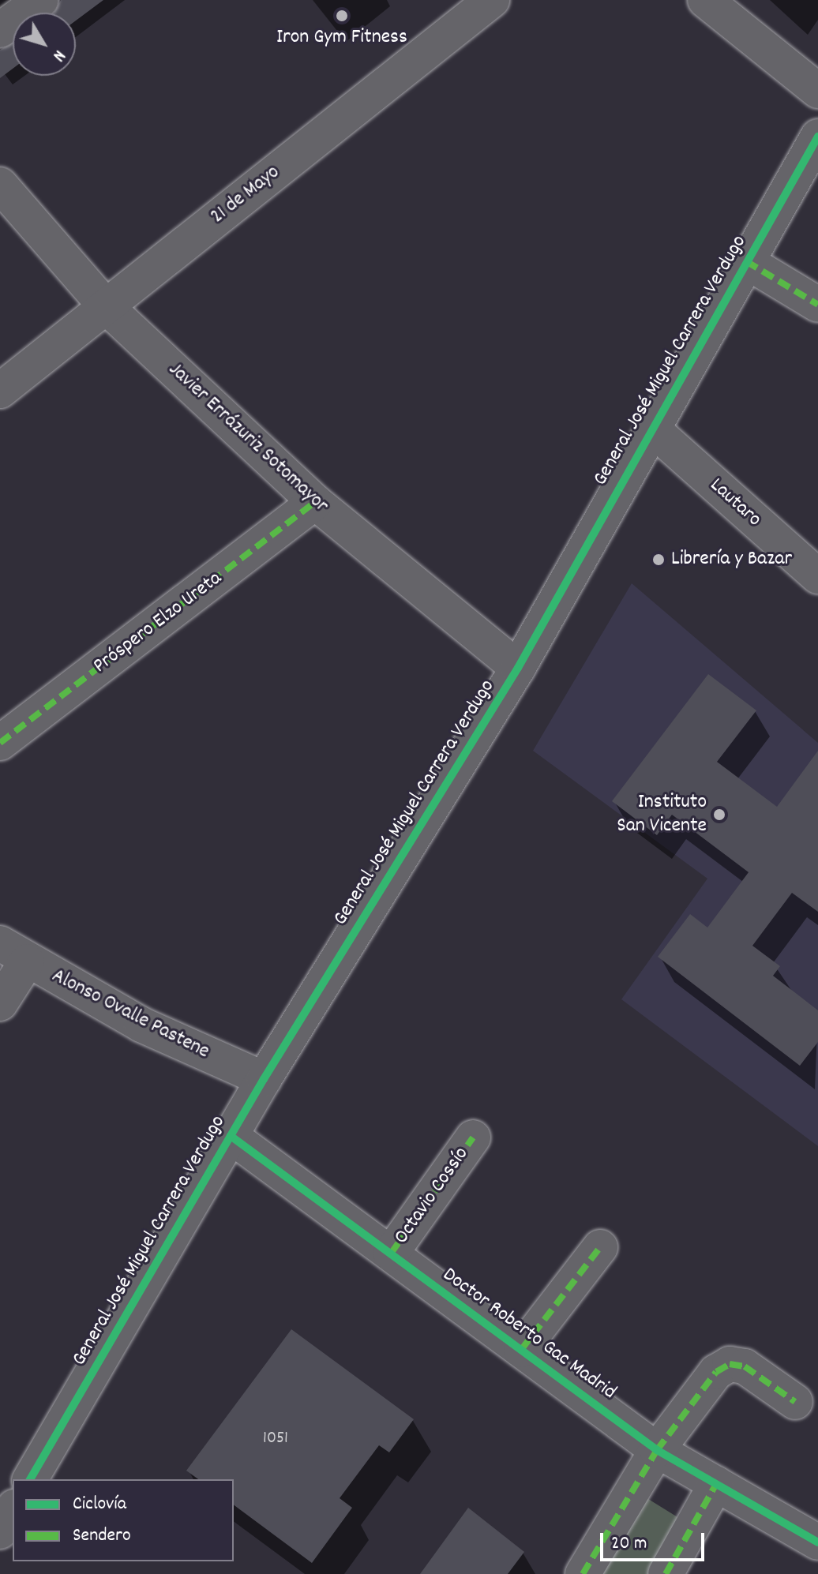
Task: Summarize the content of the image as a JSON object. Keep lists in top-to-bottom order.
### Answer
{
  "streets": {
    "street": [
      "21 de Mayo",
      "General José Miguel Carrera Verdugo",
      "Javier Errázuriz Sotomayor",
      "Lautaro",
      "Próspero Elzo Ureta",
      "Alonso Ovalle Pastene",
      "Octavio Cossío",
      "Doctor Roberto Gac Madrid"
    ]
  },
  "crossings": [
    ["21 de Mayo", "Javier Errázuriz Sotomayor"],
    ["General José Miguel Carrera Verdugo", "Javier Errázuriz Sotomayor"],
    ["General José Miguel Carrera Verdugo", "Lautaro"],
    ["General José Miguel Carrera Verdugo", "Alonso Ovalle Pastene"],
    ["General José Miguel Carrera Verdugo", "Doctor Roberto Gac Madrid"],
    ["Javier Errázuriz Sotomayor", "Próspero Elzo Ureta"],
    ["Octavio Cossío", "Doctor Roberto Gac Madrid"]
  ],
  "places": ["Iron Gym Fitness", "Librería y Bazar", "Instituto San Vicente"],
  "house_numbers": ["1051"],
  "legend": ["Ciclovía", "Sendero"],
  "scale_bar": "20 m",
  "north": "bottom right"
}
